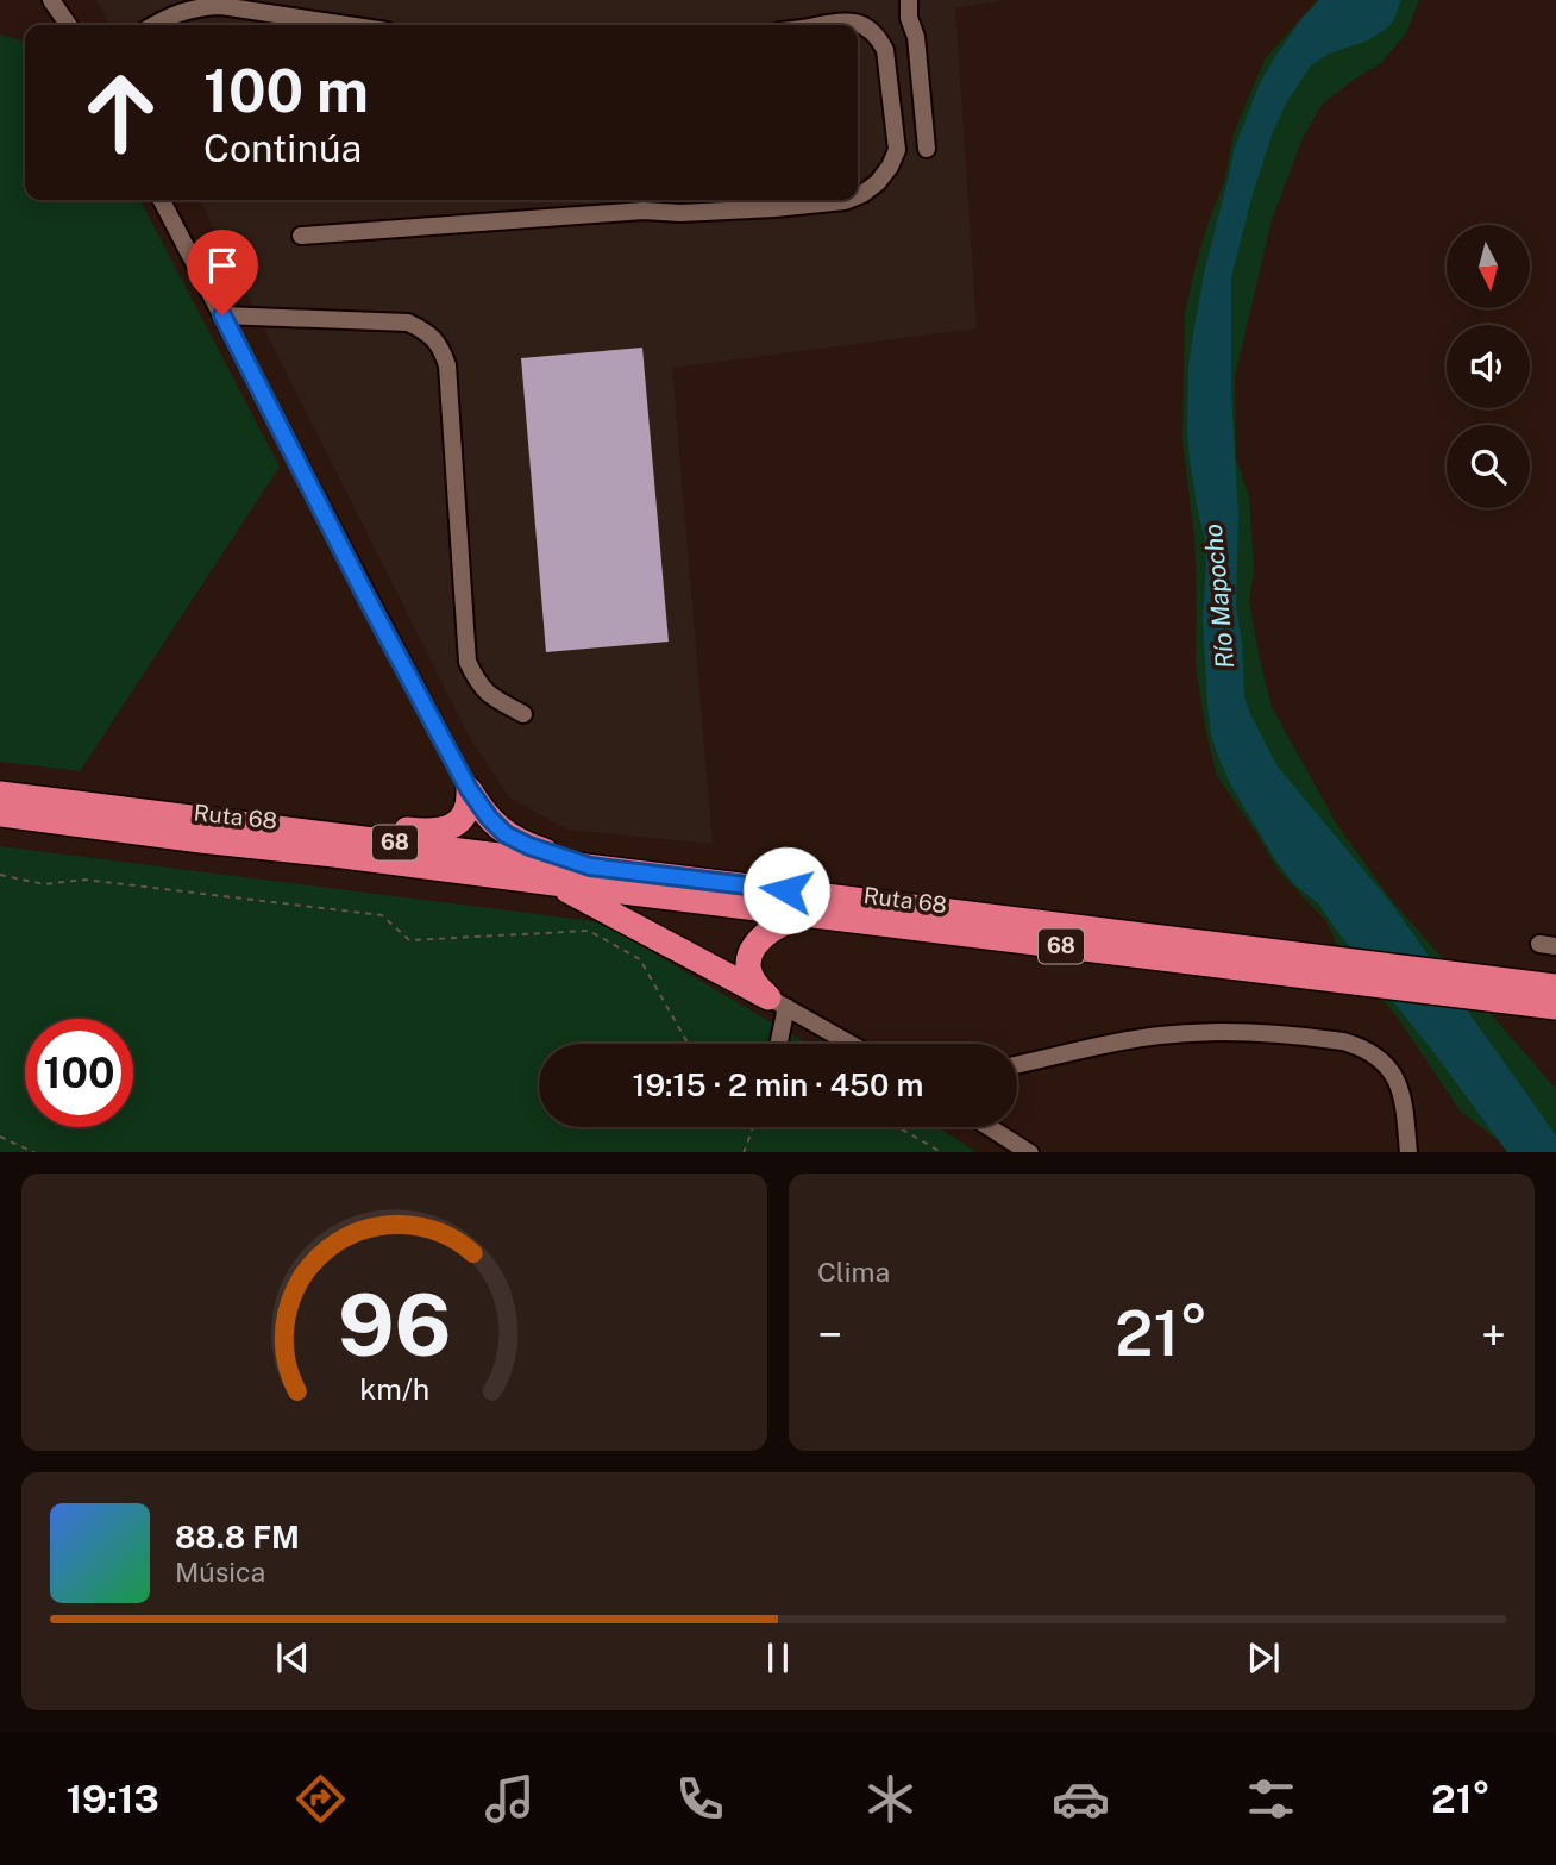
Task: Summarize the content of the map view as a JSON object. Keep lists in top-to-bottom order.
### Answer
{
  "streets": {
    "highway": ["Ruta 68", "68"]
  },
  "water": ["Río Mapocho"],
  "north": "bottom",
  "page": {
    "turn": ["100 m", "Continúa"],
    "limit": "100",
    "trip": "19:15 · 2 min · 450 m",
    "tile": "Clima",
    "heat": ["−", "21°", "+"],
    "song": ["88.8 FM", "Música"],
    "tabs": ["19:13", "21°"],
    "gauge": ["96", "km/h"]
  }
}
